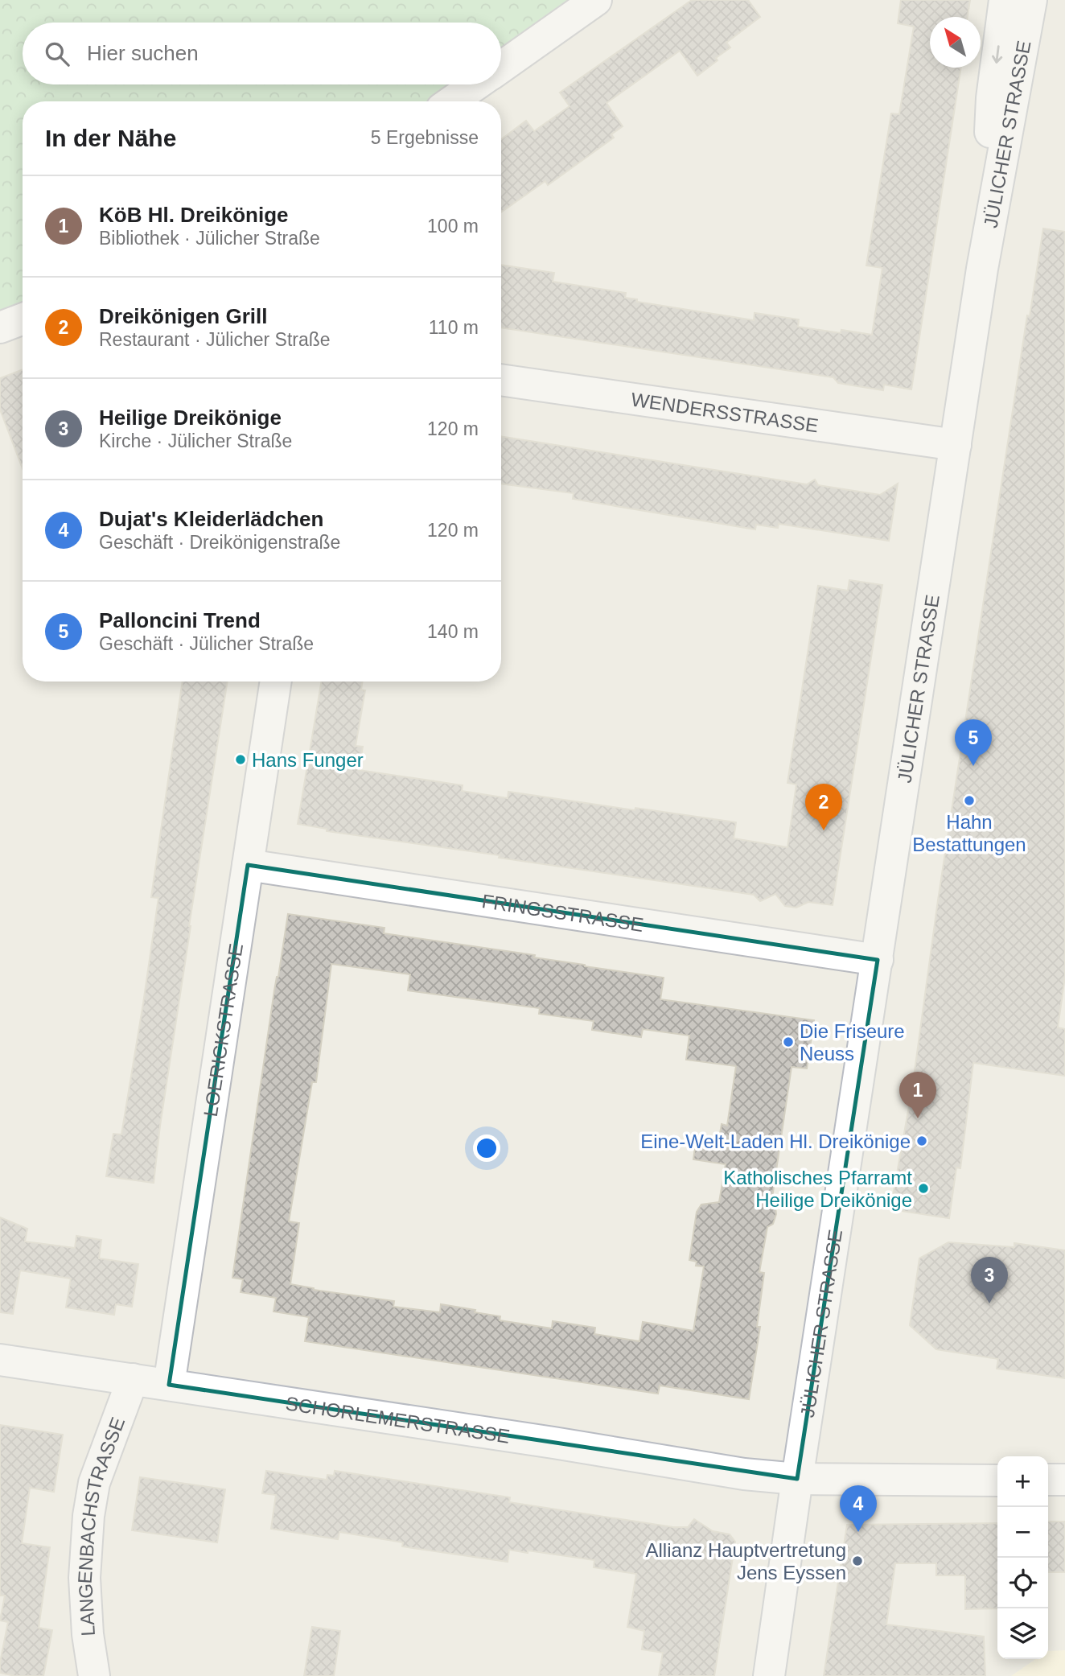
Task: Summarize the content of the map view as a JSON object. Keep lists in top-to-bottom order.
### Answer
{
  "streets": {
    "main road": [
      "JÜLICHER STRASSE",
      "WENDERSSTRASSE",
      "FRINGSSTRASSE",
      "LOERICKSTRASSE",
      "SCHORLEMERSTRASSE",
      "LANGENBACHSTRASSE"
    ]
  },
  "crossings": [
    ["JÜLICHER STRASSE", "WENDERSSTRASSE"],
    ["JÜLICHER STRASSE", "FRINGSSTRASSE"],
    ["JÜLICHER STRASSE", "SCHORLEMERSTRASSE"],
    ["FRINGSSTRASSE", "LOERICKSTRASSE"],
    ["LOERICKSTRASSE", "SCHORLEMERSTRASSE"],
    ["SCHORLEMERSTRASSE", "LANGENBACHSTRASSE"]
  ],
  "places": [
    "Hans Funger",
    "Hahn Bestattungen",
    "Die Friseure Neuss",
    "Eine-Welt-Laden Hl. Dreikönige",
    "Katholisches Pfarramt Heilige Dreikönige",
    "Allianz Hauptvertretung Jens Eyssen"
  ],
  "north": "top left",
  "page": {
    "search": "Hier suchen",
    "heading": ["In der Nähe", "5 Ergebnisse"],
    "list": [
      {
        "mark": "1",
        "name": "KöB Hl. Dreikönige",
        "note": "Bibliothek · Jülicher Straße",
        "value": "100 m"
      },
      {
        "mark": "2",
        "name": "Dreikönigen Grill",
        "note": "Restaurant · Jülicher Straße",
        "value": "110 m"
      },
      {
        "mark": "3",
        "name": "Heilige Dreikönige",
        "note": "Kirche · Jülicher Straße",
        "value": "120 m"
      },
      {
        "mark": "4",
        "name": "Dujat's Kleiderlädchen",
        "note": "Geschäft · Dreikönigenstraße",
        "value": "120 m"
      },
      {
        "mark": "5",
        "name": "Palloncini Trend",
        "note": "Geschäft · Jülicher Straße",
        "value": "140 m"
      }
    ],
    "pins": [
      "5",
      "2",
      "1",
      "3",
      "4"
    ],
    "map_buttons": ["+", "−"]
  }
}
